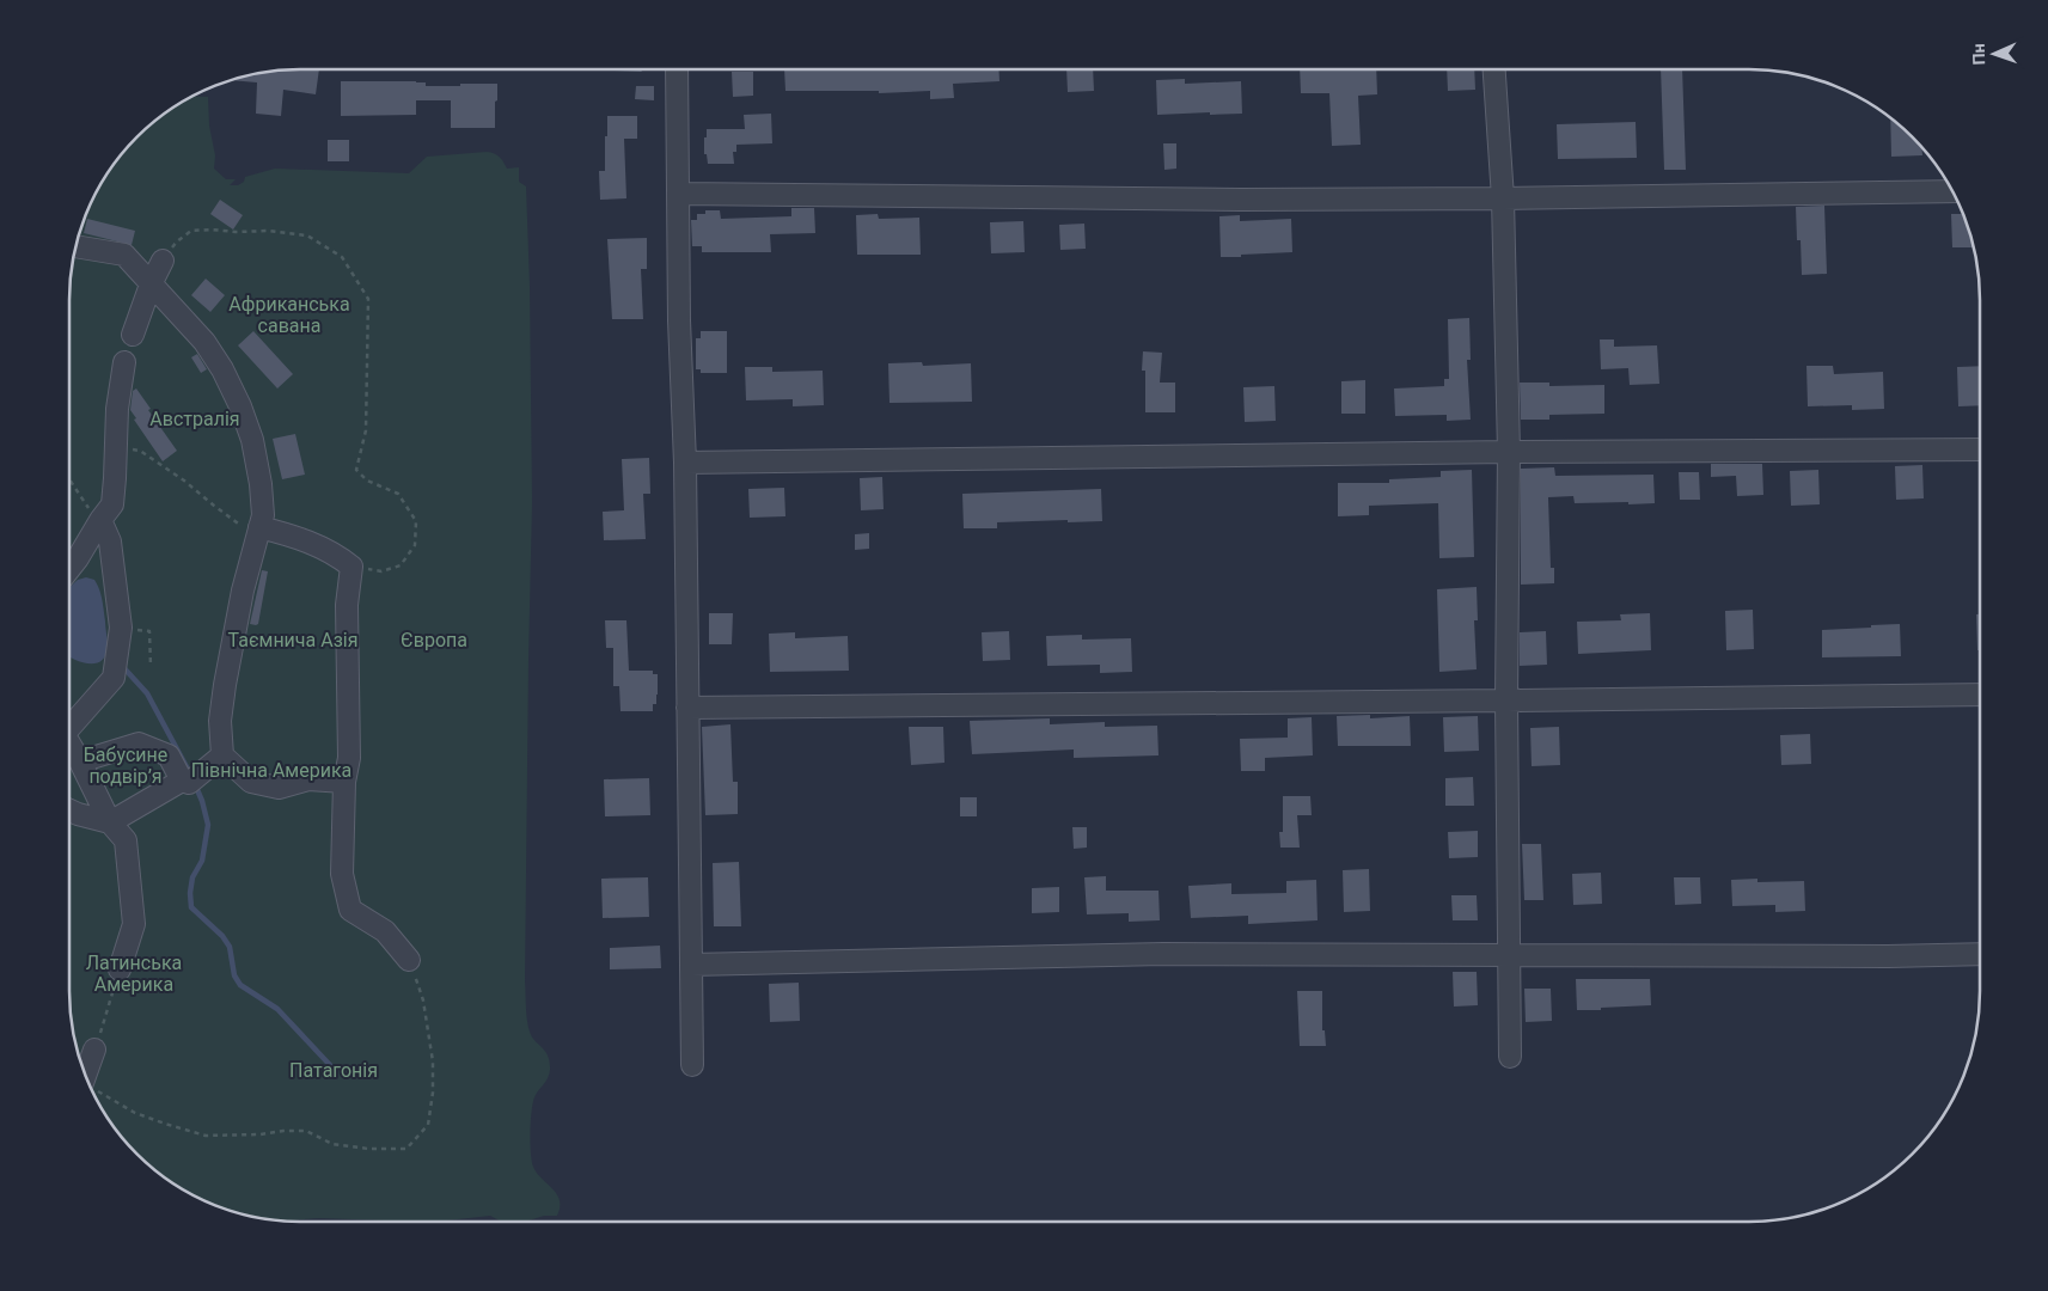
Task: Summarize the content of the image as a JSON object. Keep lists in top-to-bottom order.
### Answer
{
  "parks": [
    "Африканська савана",
    "Австралія",
    "Таємнича Азія",
    "Європа",
    "Бабусине подвір’я",
    "Північна Америка",
    "Латинська Америка",
    "Патагонія"
  ],
  "north": "left"
}
